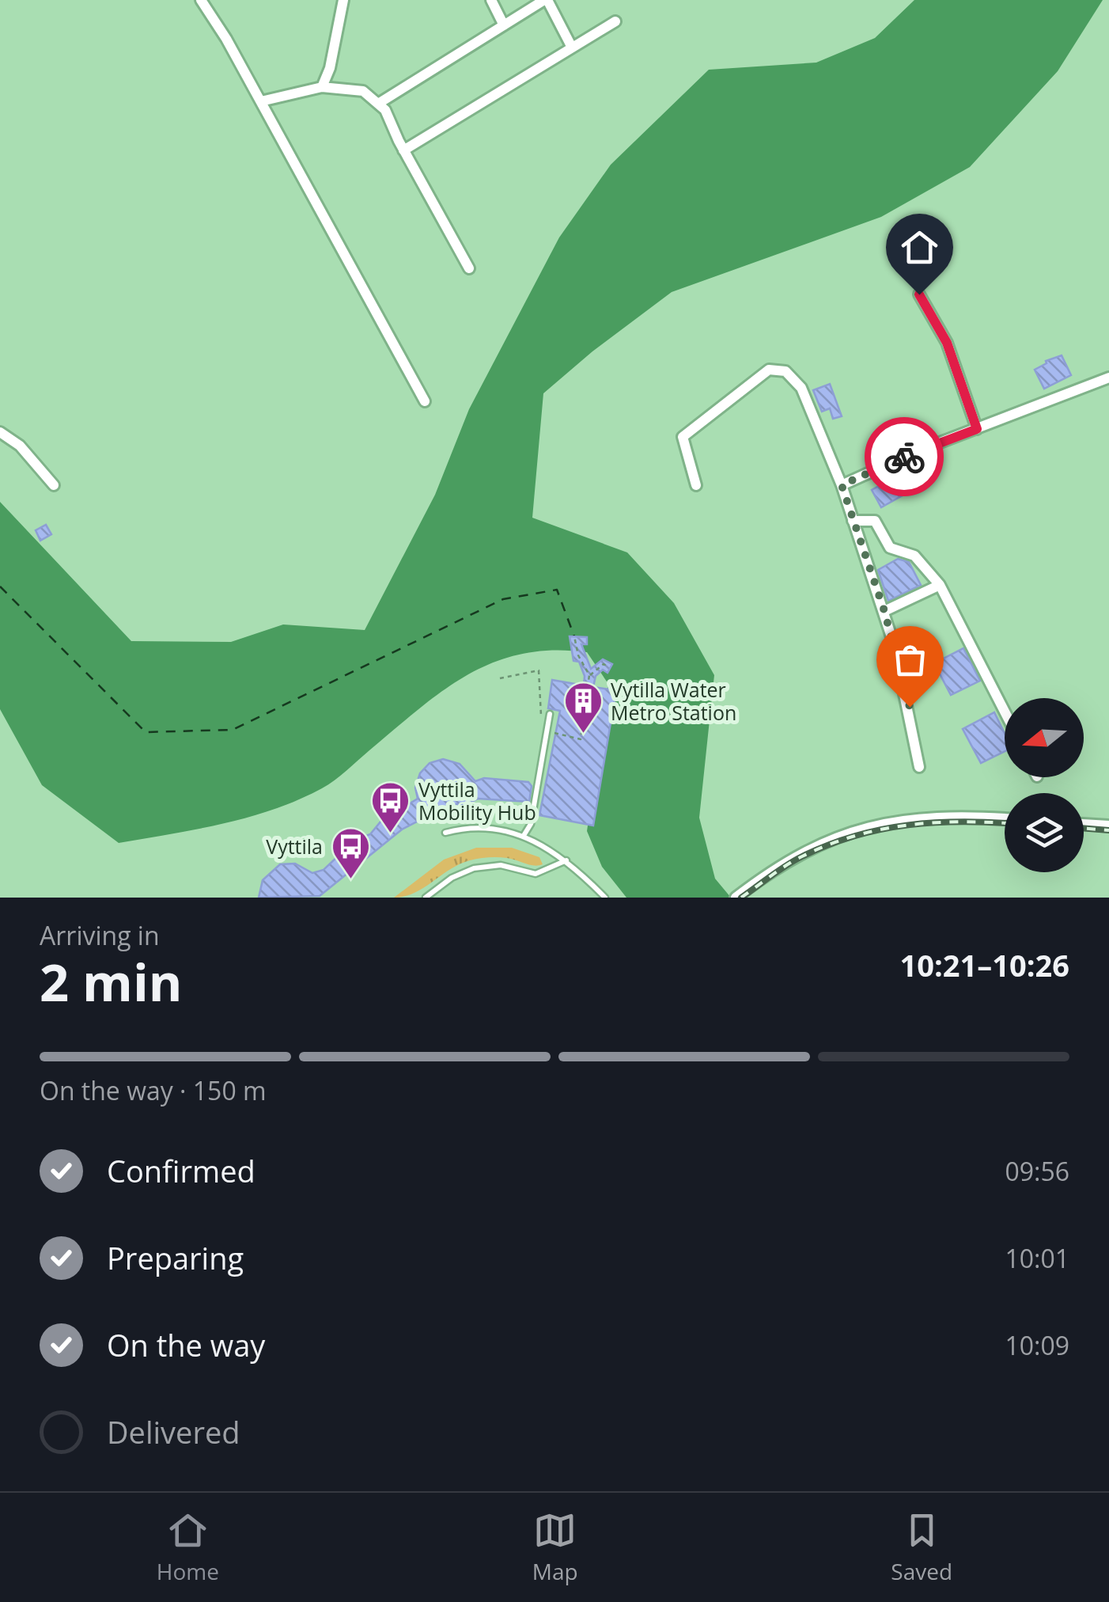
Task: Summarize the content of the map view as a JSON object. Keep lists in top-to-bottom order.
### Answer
{
  "places": {
    "building": ["Vytilla Water Metro Station"],
    "bus stop": ["Vyttila Mobility Hub", "Vyttila"]
  },
  "north": "left",
  "page": {
    "heading": ["2 min", "Arriving in", "10:21–10:26"],
    "bar": "On the way · 150 m",
    "list": [
      ["Confirmed", "09:56"],
      ["Preparing", "10:01"],
      ["On the way", "10:09"],
      "Delivered"
    ],
    "tabs": ["Home", "Map", "Saved"]
  }
}
